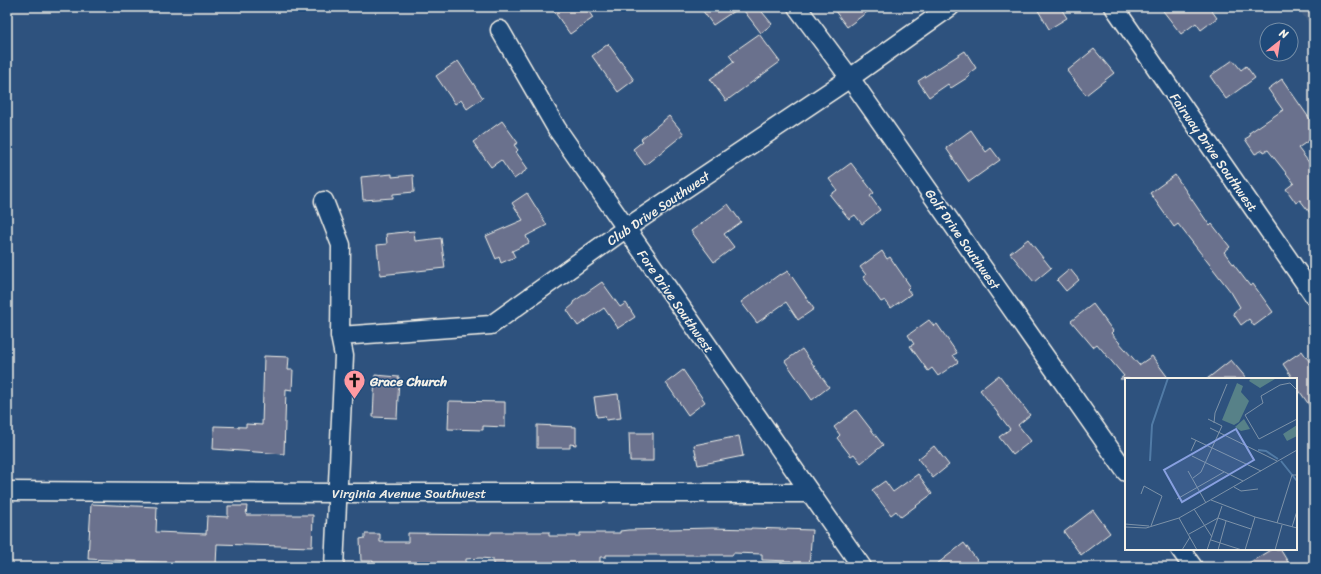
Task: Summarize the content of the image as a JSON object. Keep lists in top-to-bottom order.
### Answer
{
  "streets": {
    "street": [
      "Fairway Drive Southwest",
      "Club Drive Southwest",
      "Golf Drive Southwest",
      "Fore Drive Southwest",
      "Virginia Avenue Southwest"
    ]
  },
  "crossings": [
    ["Club Drive Southwest", "Golf Drive Southwest"],
    ["Club Drive Southwest", "Fore Drive Southwest"],
    ["Fore Drive Southwest", "Virginia Avenue Southwest"]
  ],
  "places": {
    "church": ["Grace Church"]
  },
  "north": "top right"
}
